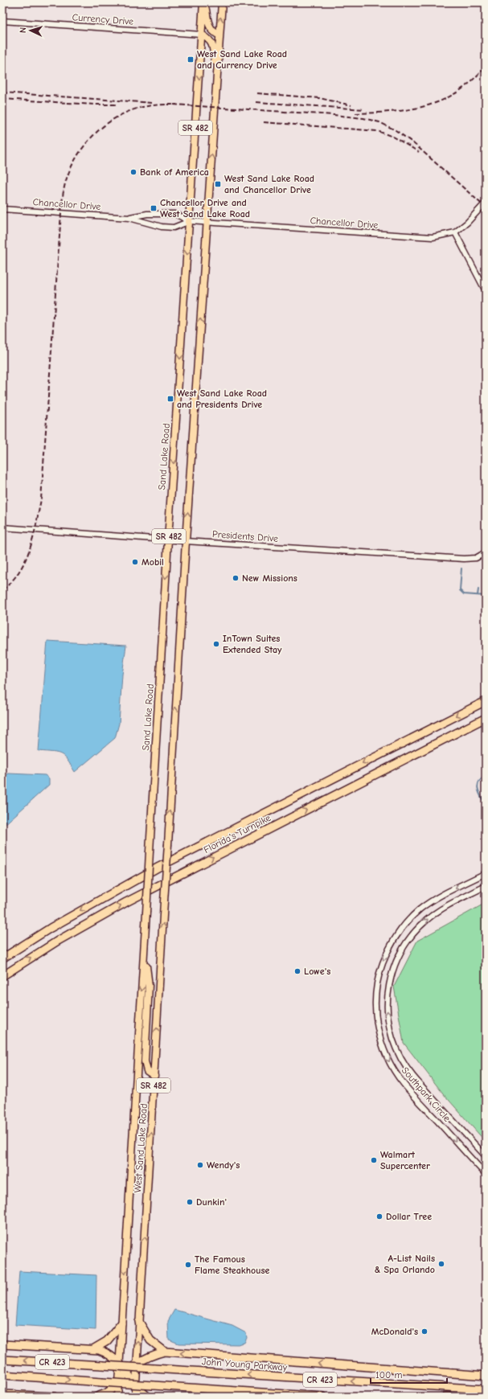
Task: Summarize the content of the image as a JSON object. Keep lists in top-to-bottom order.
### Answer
{
  "streets": {
    "highway": ["Florida's Turnpike", "CR 423", "John Young Parkway"],
    "main road": ["SR 482", "Sand Lake Road", "West Sand Lake Road"],
    "street": [
      "Currency Drive",
      "Chancellor Drive",
      "Presidents Drive",
      "Southpark Circle"
    ]
  },
  "crossings": [
    ["Currency Drive", "Sand Lake Road"],
    ["SR 482", "Chancellor Drive"],
    ["SR 482", "Presidents Drive"],
    ["SR 482", "West Sand Lake Road"],
    ["Chancellor Drive", "Sand Lake Road"],
    ["Sand Lake Road", "Presidents Drive"],
    ["Sand Lake Road", "West Sand Lake Road"],
    ["Presidents Drive", "West Sand Lake Road"]
  ],
  "places": {
    "transit": [
      "West Sand Lake Road and Currency Drive",
      "West Sand Lake Road and Chancellor Drive",
      "Chancellor Drive and West Sand Lake Road",
      "West Sand Lake Road and Presidents Drive"
    ],
    "other": [
      "Bank of America",
      "Mobil",
      "New Missions",
      "InTown Suites Extended Stay",
      "Lowe's",
      "Walmart Supercenter",
      "Wendy's",
      "Dunkin'",
      "Dollar Tree",
      "A-List Nails & Spa Orlando",
      "The Famous Flame Steakhouse",
      "McDonald's"
    ]
  },
  "scale_bar": "100 m",
  "north": "left"
}
